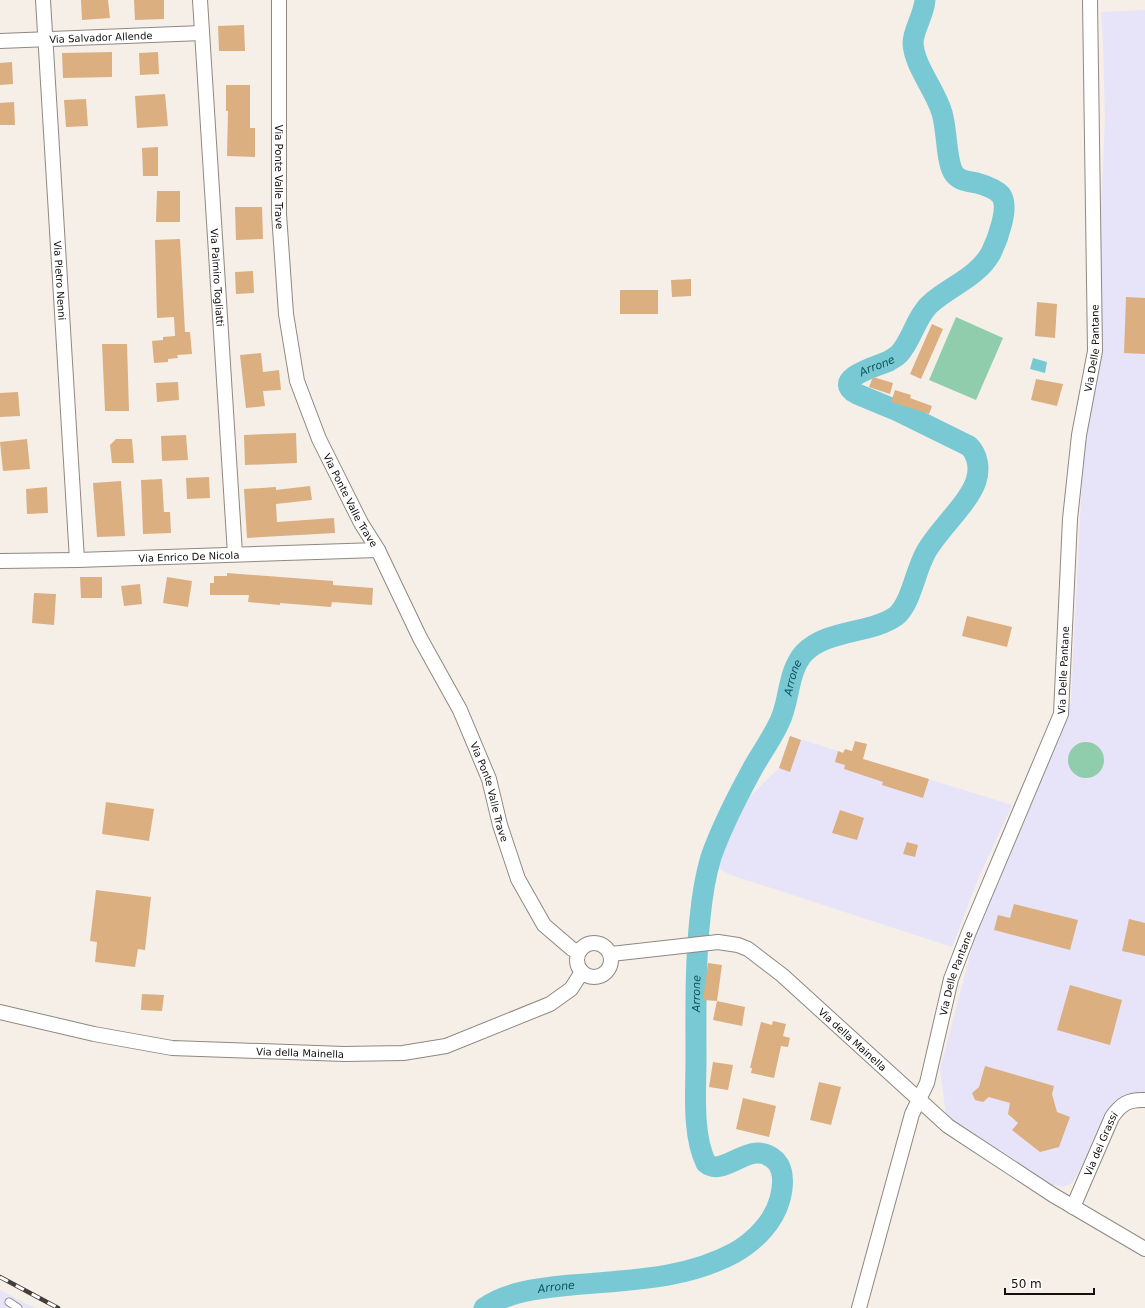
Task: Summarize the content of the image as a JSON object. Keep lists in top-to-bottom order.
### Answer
{
  "streets": {
    "street": [
      "Via Salvador Allende",
      "Via Ponte Valle Trave",
      "Via Palmiro Togliatti",
      "Via Pietro Nenni",
      "Via Delle Pantane",
      "Via Enrico De Nicola",
      "Via della Mainella",
      "Via dei Grassi"
    ]
  },
  "crossings": [
    ["Via Salvador Allende", "Via Palmiro Togliatti"],
    ["Via Salvador Allende", "Via Pietro Nenni"],
    ["Via Ponte Valle Trave", "Via Enrico De Nicola"],
    ["Via Ponte Valle Trave", "Via della Mainella"],
    ["Via Palmiro Togliatti", "Via Enrico De Nicola"],
    ["Via Pietro Nenni", "Via Enrico De Nicola"],
    ["Via Delle Pantane", "Via della Mainella"],
    ["Via della Mainella", "Via dei Grassi"]
  ],
  "water": ["Arrone"],
  "scale_bar": "50 m"
}
